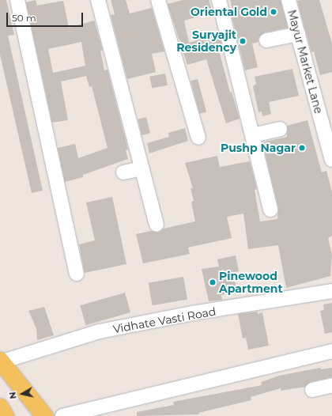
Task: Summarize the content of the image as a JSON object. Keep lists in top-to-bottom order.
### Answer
{
  "streets": {
    "street": ["Mayur Market Lane", "Vidhate Vasti Road"]
  },
  "places": [
    "Oriental Gold",
    "Suryajit Residency",
    "Pushp Nagar",
    "Pinewood Apartment"
  ],
  "scale_bar": "50 m",
  "north": "left"
}
